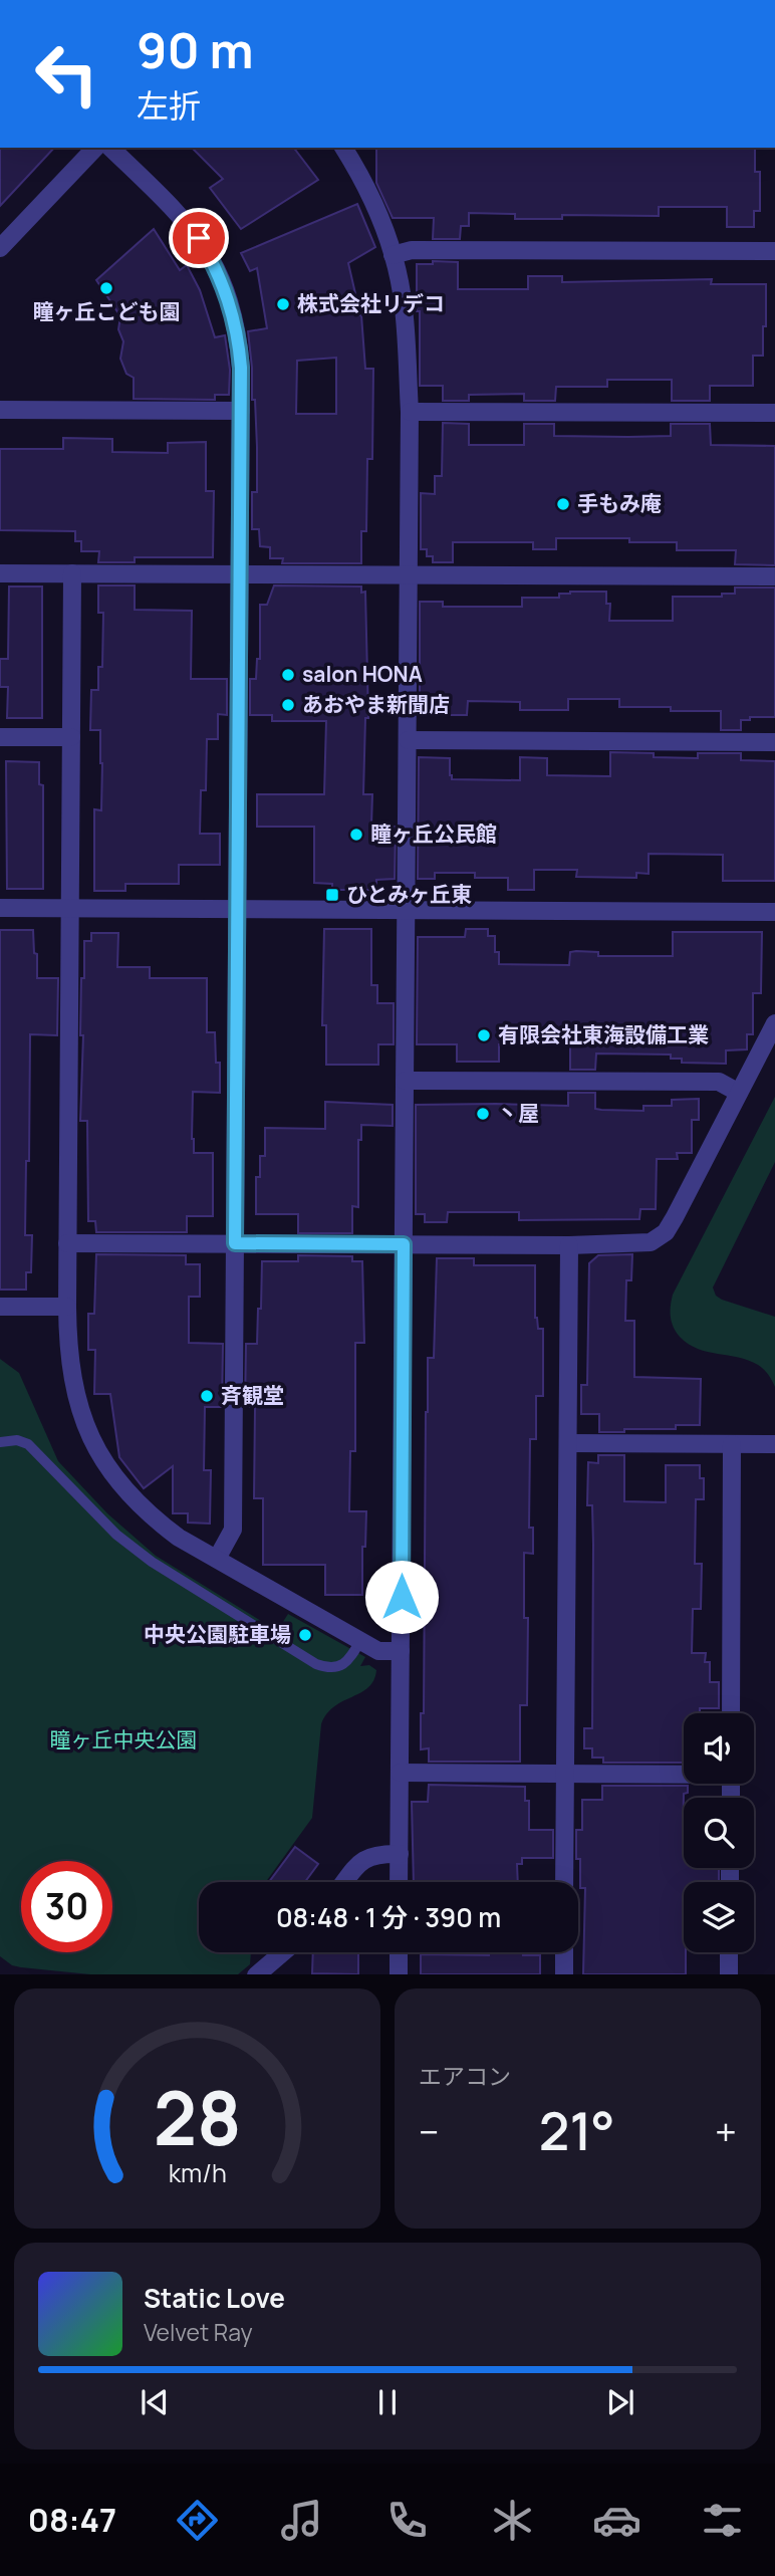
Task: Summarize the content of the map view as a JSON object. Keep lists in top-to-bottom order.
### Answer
{
  "parks": ["瞳ヶ丘中央公園"],
  "places": {
    "other": [
      "瞳ヶ丘こども園",
      "株式会社リデコ",
      "手もみ庵",
      "salon HONA",
      "あおやま新聞店",
      "瞳ヶ丘公民館",
      "有限会社東海設備工業",
      "丶屋",
      "斉観堂",
      "中央公園駐車場"
    ],
    "transit": ["ひとみヶ丘東"]
  },
  "page": {
    "turn": ["90 m", "左折"],
    "limit": "30",
    "trip": "08:48 · 1 分 · 390 m",
    "tile": "エアコン",
    "heat": ["−", "21°", "+"],
    "song": ["Static Love", "Velvet Ray"],
    "tabs": "08:47",
    "gauge": ["28", "km/h"]
  }
}
